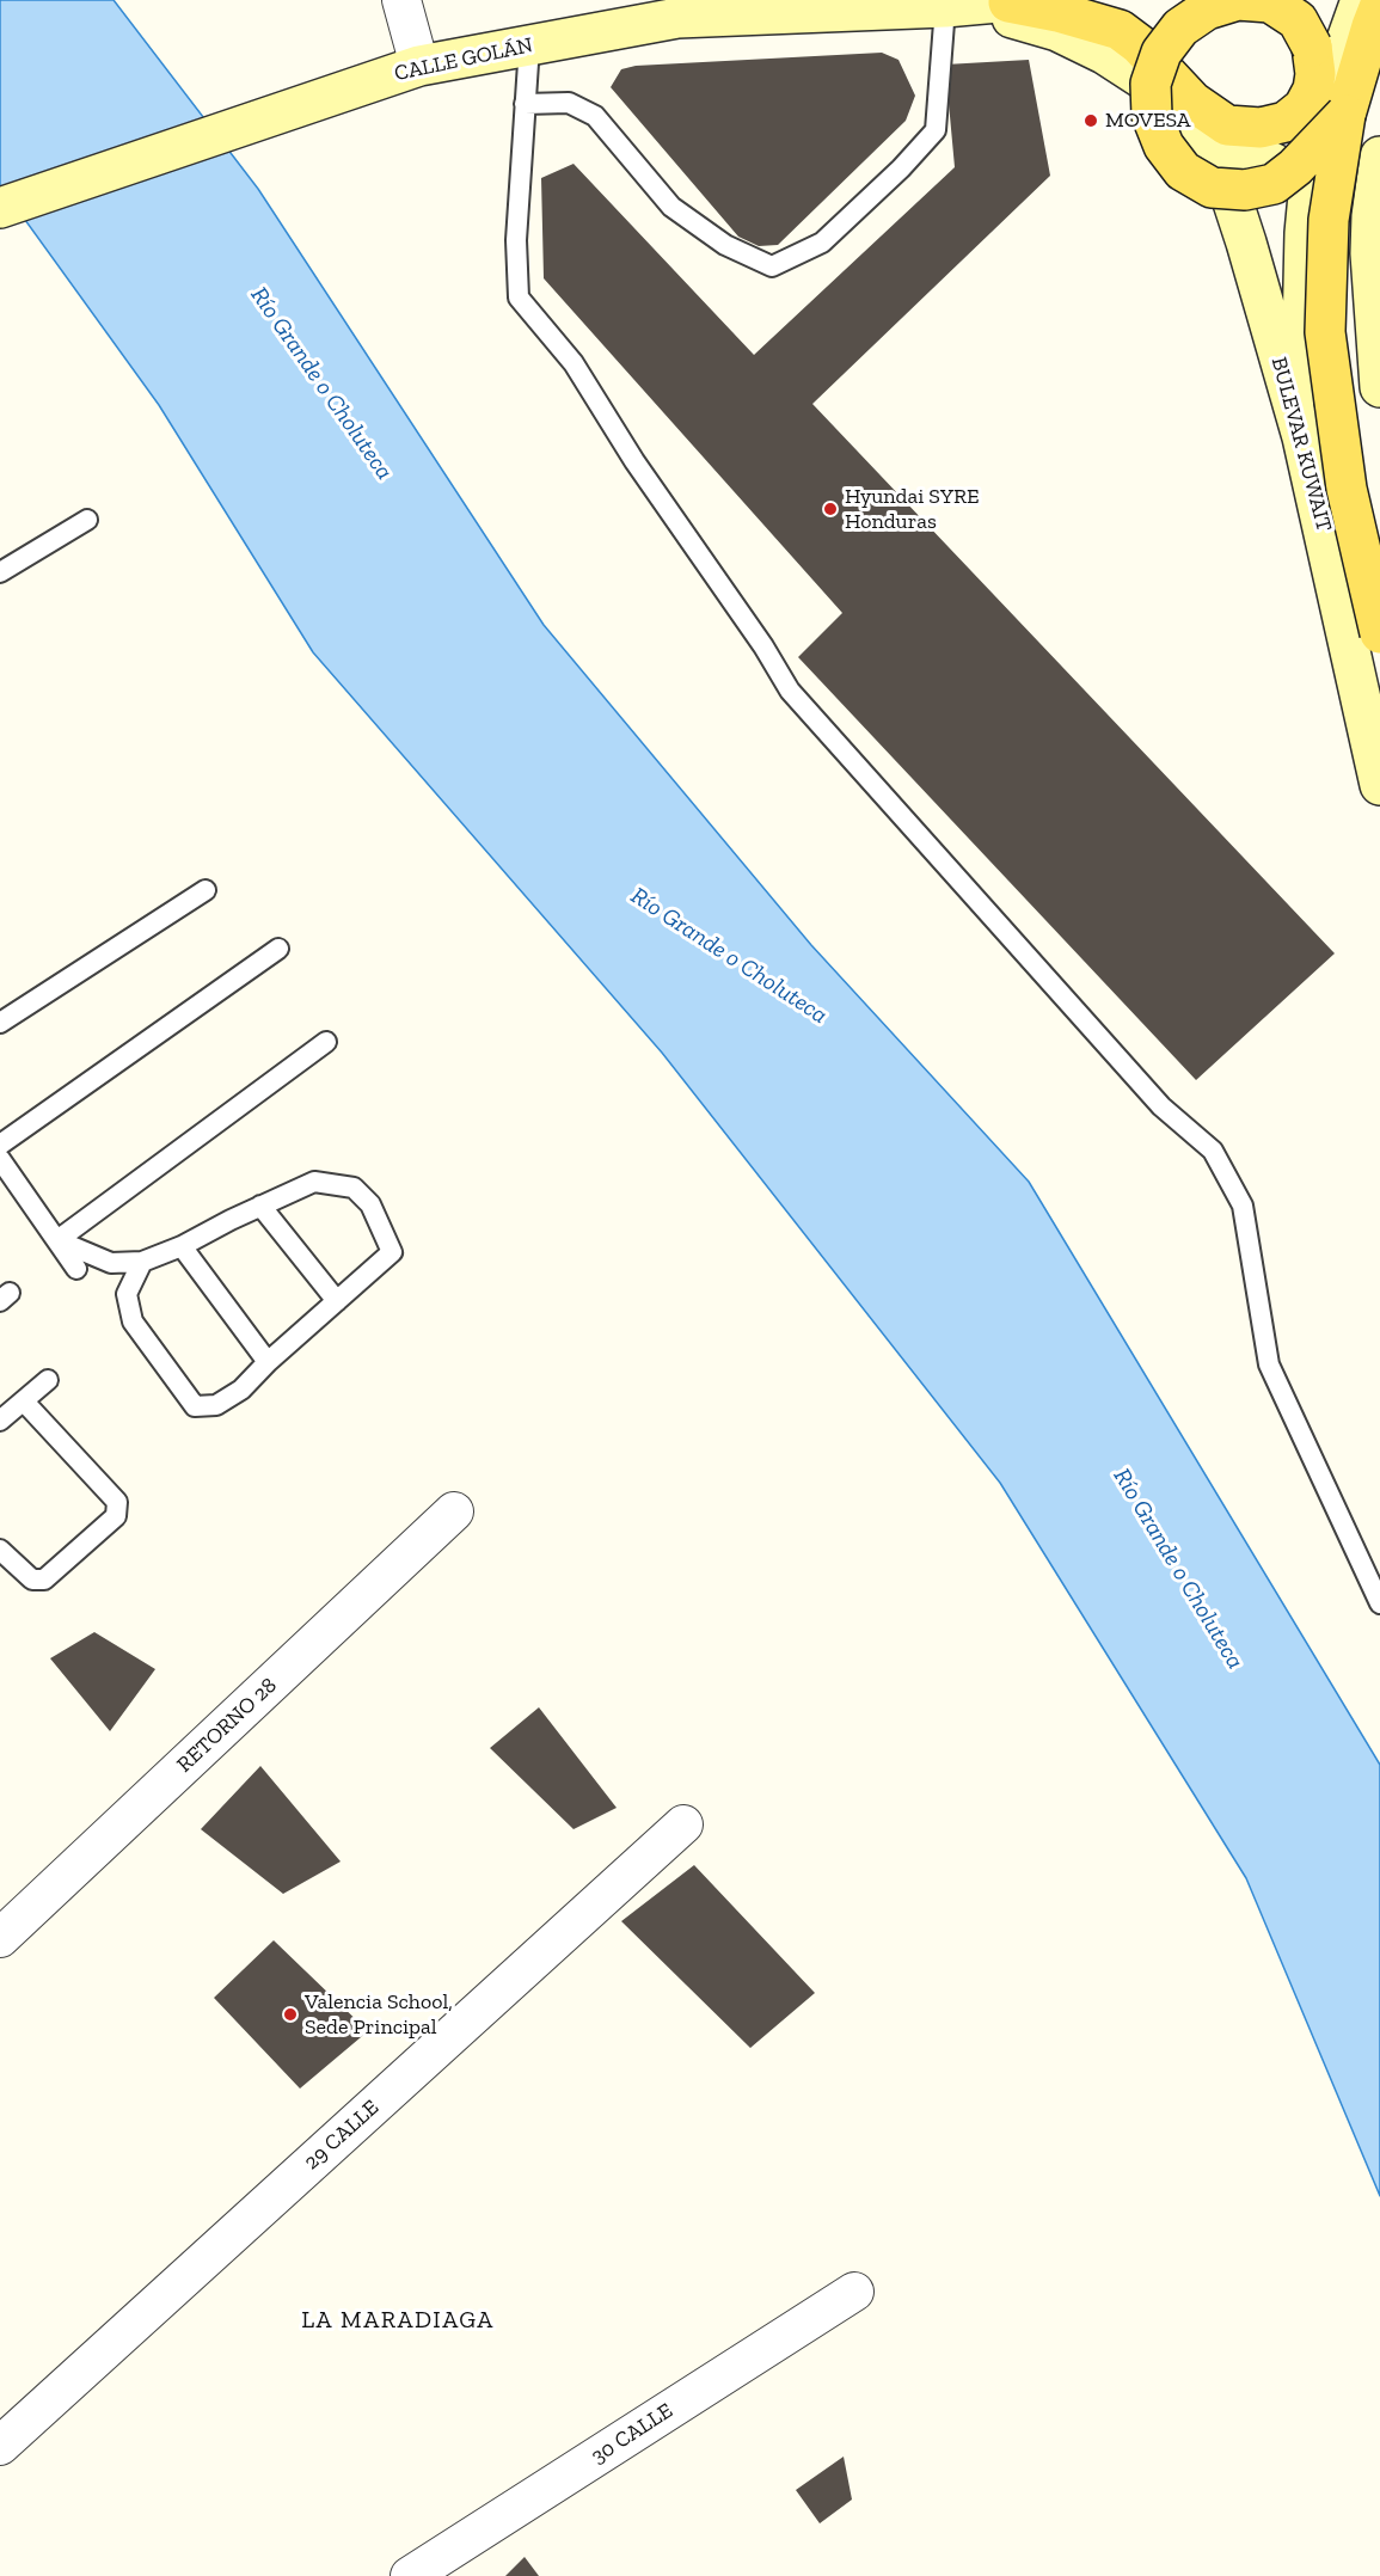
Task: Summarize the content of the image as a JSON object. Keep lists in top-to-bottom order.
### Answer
{
  "streets": {
    "main road": ["CALLE GOLÁN", "BULEVAR KUWAIT"],
    "street": ["RETORNO 28", "29 CALLE", "30 CALLE"]
  },
  "crossings": [
    ["CALLE GOLÁN", "BULEVAR KUWAIT"]
  ],
  "districts": ["LA MARADIAGA"],
  "water": ["Río Grande o Choluteca"],
  "places": ["MOVESA", "Hyundai SYRE Honduras", "Valencia School, Sede Principal"]
}
